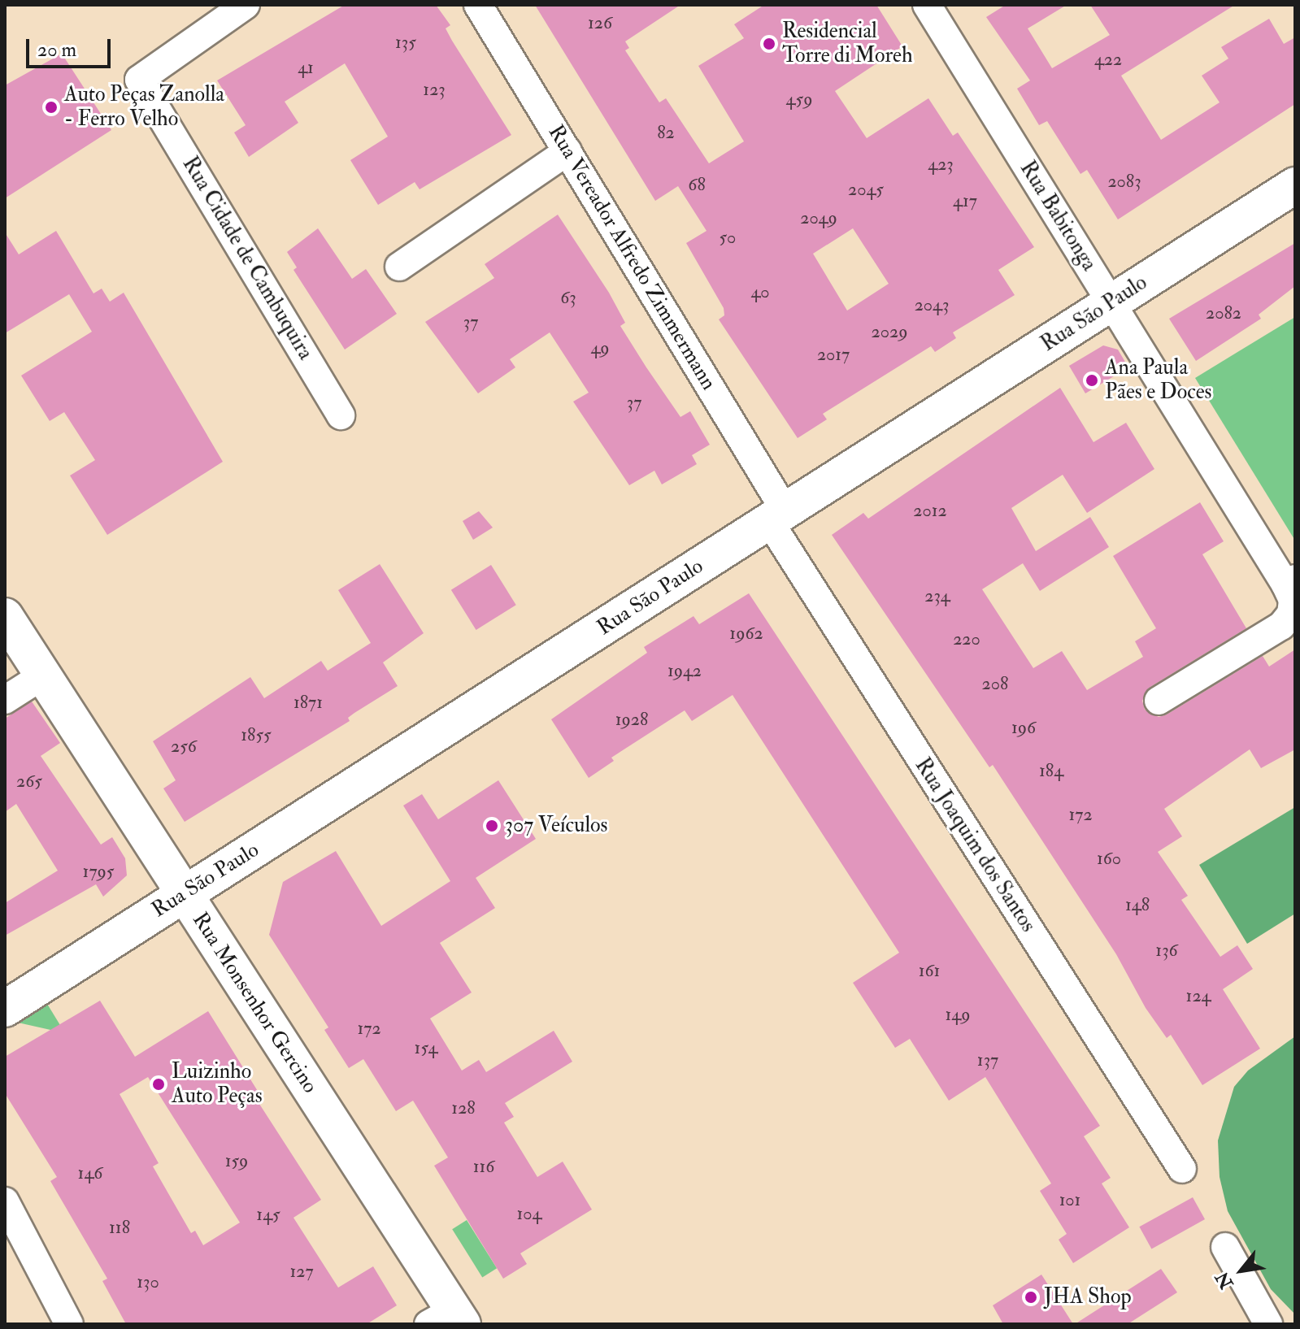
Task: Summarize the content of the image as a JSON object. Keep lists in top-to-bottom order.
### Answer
{
  "streets": {
    "main road": ["Rua São Paulo", "Rua Monsenhor Gercino"],
    "street": [
      "Rua Babitonga",
      "Rua Vereador Alfredo Zimmermann",
      "Rua Cidade de Cambuquira",
      "Rua Joaquim dos Santos"
    ]
  },
  "crossings": [
    ["Rua Babitonga", "Rua São Paulo"],
    ["Rua Vereador Alfredo Zimmermann", "Rua São Paulo"],
    ["Rua Vereador Alfredo Zimmermann", "Rua Joaquim dos Santos"],
    ["Rua São Paulo", "Rua Joaquim dos Santos"],
    ["Rua São Paulo", "Rua Monsenhor Gercino"]
  ],
  "places": [
    "Residencial Torre di Moreh",
    "Auto Peças Zanolla - Ferro Velho",
    "Ana Paula Pães e Doces",
    "307 Veículos",
    "Luizinho Auto Peças",
    "JHA Shop"
  ],
  "house_numbers": [
    "126",
    "135",
    "422",
    "41",
    "123",
    "459",
    "82",
    "423",
    "2083",
    "68",
    "2045",
    "417",
    "2049",
    "50",
    "40",
    "63",
    "2043",
    "2082",
    "37",
    "2029",
    "49",
    "2017",
    "37",
    "2012",
    "234",
    "1962",
    "220",
    "1942",
    "208",
    "1871",
    "1928",
    "196",
    "1855",
    "256",
    "184",
    "265",
    "172",
    "160",
    "1795",
    "148",
    "136",
    "161",
    "124",
    "149",
    "172",
    "154",
    "137",
    "128",
    "159",
    "116",
    "146",
    "101",
    "104",
    "145",
    "118",
    "127",
    "130"
  ],
  "scale_bar": "20 m",
  "north": "bottom left"
}
